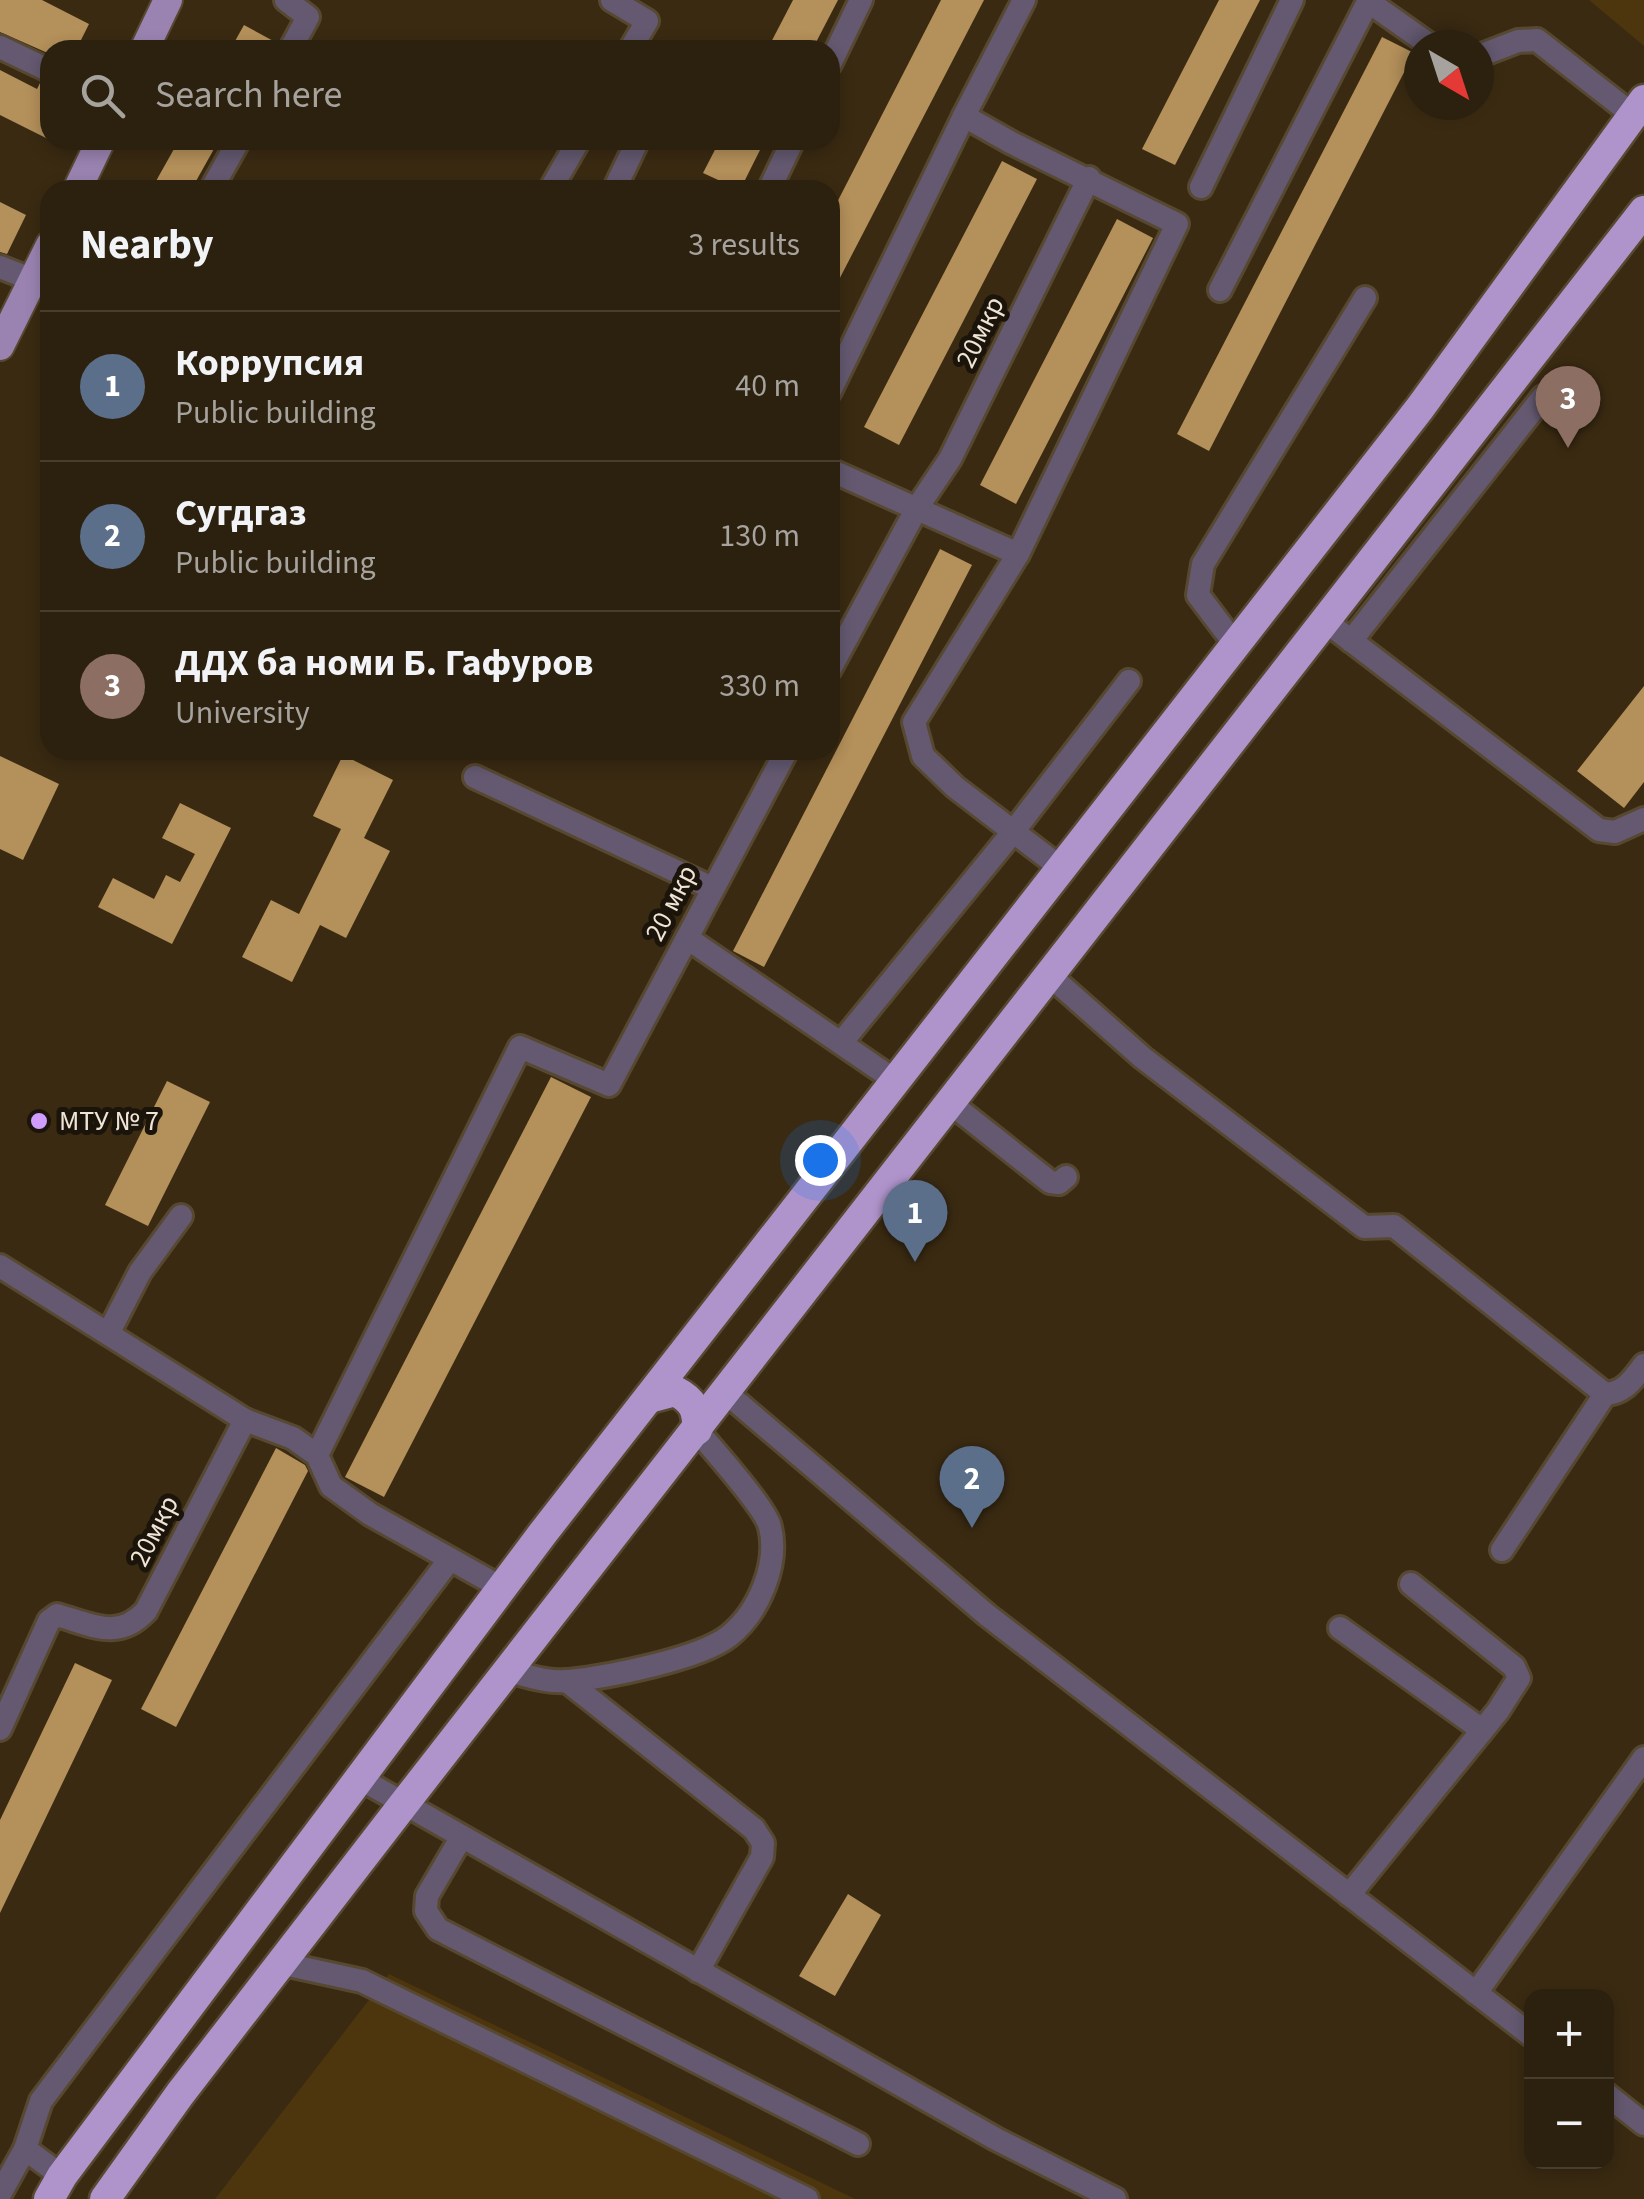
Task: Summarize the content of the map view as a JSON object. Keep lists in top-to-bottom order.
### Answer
{
  "streets": {
    "street": ["20мкр", "20 мкр"]
  },
  "places": ["МТУ № 7"],
  "north": "bottom right",
  "page": {
    "search": "Search here",
    "heading": ["Nearby", "3 results"],
    "list": [
      {
        "mark": "1",
        "name": "Коррупсия",
        "note": "Public building",
        "value": "40 m"
      },
      {
        "mark": "2",
        "name": "Сугдгаз",
        "note": "Public building",
        "value": "130 m"
      },
      {
        "mark": "3",
        "name": "ДДХ ба номи Б. Гафуров",
        "note": "University",
        "value": "330 m"
      }
    ],
    "pins": ["3", "1", "2"],
    "map_buttons": ["+", "−"]
  }
}
